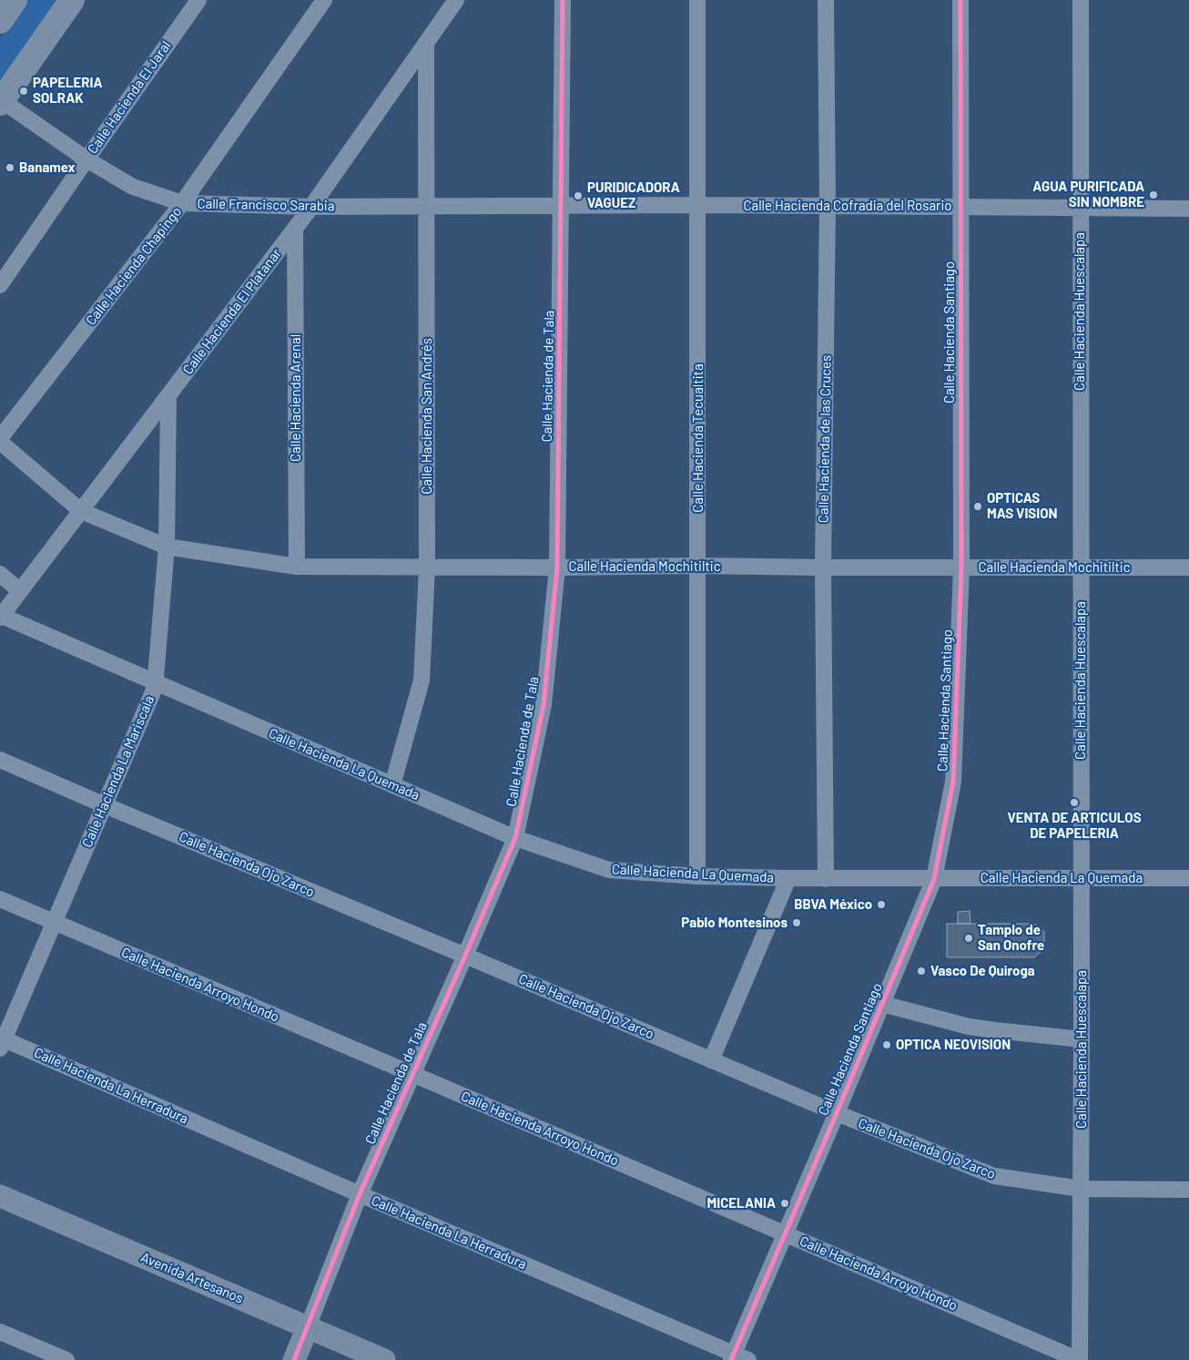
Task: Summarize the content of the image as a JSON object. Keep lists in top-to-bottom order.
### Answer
{
  "streets": {
    "main road": ["Calle Hacienda de Tala", "Avenida Artesanos"],
    "street": [
      "Calle Hacienda El Jaral",
      "Calle Francisco Sarabia",
      "Calle Hacienda Cofradia del Rosario",
      "Calle Hacienda Chapingo",
      "Calle Hacienda El Platanar",
      "Calle Hacienda Huescalapa",
      "Calle Hacienda Santiago",
      "Calle Hacienda Arenal",
      "Calle Hacienda San Andrés",
      "Calle Hacienda Tecualtita",
      "Calle Hacienda de las Cruces",
      "Calle Hacienda Mochitiltic",
      "Calle Hacienda La Quemada",
      "Calle Hacienda La Mariscala",
      "Calle Hacienda Ojo Zarco",
      "Calle Hacienda Arroyo Hondo",
      "Calle Hacienda La Herradura"
    ]
  },
  "crossings": [
    ["Calle Hacienda El Jaral", "Calle Francisco Sarabia"],
    ["Calle Francisco Sarabia", "Calle Hacienda Cofradia del Rosario"],
    ["Calle Francisco Sarabia", "Calle Hacienda Chapingo"],
    ["Calle Francisco Sarabia", "Calle Hacienda El Platanar"],
    ["Calle Francisco Sarabia", "Calle Hacienda de Tala"],
    ["Calle Francisco Sarabia", "Calle Hacienda San Andrés"],
    ["Calle Hacienda Cofradia del Rosario", "Calle Hacienda Huescalapa"],
    ["Calle Hacienda Cofradia del Rosario", "Calle Hacienda Santiago"],
    ["Calle Hacienda Cofradia del Rosario", "Calle Hacienda de Tala"],
    ["Calle Hacienda Cofradia del Rosario", "Calle Hacienda Tecualtita"],
    ["Calle Hacienda Cofradia del Rosario", "Calle Hacienda de las Cruces"],
    ["Calle Hacienda El Platanar", "Calle Hacienda Arenal"],
    ["Calle Hacienda El Platanar", "Calle Hacienda San Andrés"],
    ["Calle Hacienda El Platanar", "Calle Hacienda Mochitiltic"],
    ["Calle Hacienda El Platanar", "Calle Hacienda La Quemada"],
    ["Calle Hacienda El Platanar", "Calle Hacienda La Mariscala"],
    ["Calle Hacienda Huescalapa", "Calle Hacienda Mochitiltic"],
    ["Calle Hacienda Huescalapa", "Calle Hacienda La Quemada"],
    ["Calle Hacienda Huescalapa", "Calle Hacienda Ojo Zarco"],
    ["Calle Hacienda Huescalapa", "Calle Hacienda Arroyo Hondo"],
    ["Calle Hacienda Santiago", "Calle Hacienda Mochitiltic"],
    ["Calle Hacienda Santiago", "Calle Hacienda La Quemada"],
    ["Calle Hacienda Santiago", "Calle Hacienda Ojo Zarco"],
    ["Calle Hacienda Santiago", "Calle Hacienda Arroyo Hondo"],
    ["Calle Hacienda Santiago", "Calle Hacienda La Herradura"],
    ["Calle Hacienda de Tala", "Calle Hacienda Mochitiltic"],
    ["Calle Hacienda de Tala", "Calle Hacienda La Quemada"],
    ["Calle Hacienda de Tala", "Calle Hacienda Ojo Zarco"],
    ["Calle Hacienda de Tala", "Calle Hacienda Arroyo Hondo"],
    ["Calle Hacienda de Tala", "Calle Hacienda La Herradura"],
    ["Calle Hacienda de Tala", "Avenida Artesanos"],
    ["Calle Hacienda Arenal", "Calle Hacienda Mochitiltic"],
    ["Calle Hacienda San Andrés", "Calle Hacienda Mochitiltic"],
    ["Calle Hacienda San Andrés", "Calle Hacienda La Quemada"],
    ["Calle Hacienda Tecualtita", "Calle Hacienda Mochitiltic"],
    ["Calle Hacienda Tecualtita", "Calle Hacienda La Quemada"],
    ["Calle Hacienda de las Cruces", "Calle Hacienda Mochitiltic"],
    ["Calle Hacienda de las Cruces", "Calle Hacienda La Quemada"],
    ["Calle Hacienda Mochitiltic", "Calle Hacienda La Mariscala"],
    ["Calle Hacienda La Quemada", "Calle Hacienda La Mariscala"],
    ["Calle Hacienda La Mariscala", "Calle Hacienda Ojo Zarco"],
    ["Calle Hacienda La Mariscala", "Calle Hacienda Arroyo Hondo"],
    ["Calle Hacienda La Mariscala", "Calle Hacienda La Herradura"]
  ],
  "places": [
    "PAPELERIA SOLRAK",
    "Banamex",
    "AGUA PURIFICADA SIN NOMBRE",
    "PURIDICADORA VAGUEZ",
    "OPTICAS MAS VISION",
    "VENTA DE ARTICULOS DE PAPELERIA",
    "BBVA México",
    "Pablo Montesinos",
    "Tamplo de San Onofre",
    "Vasco De Quiroga",
    "OPTICA NEOVISION",
    "MICELANIA"
  ]
}
